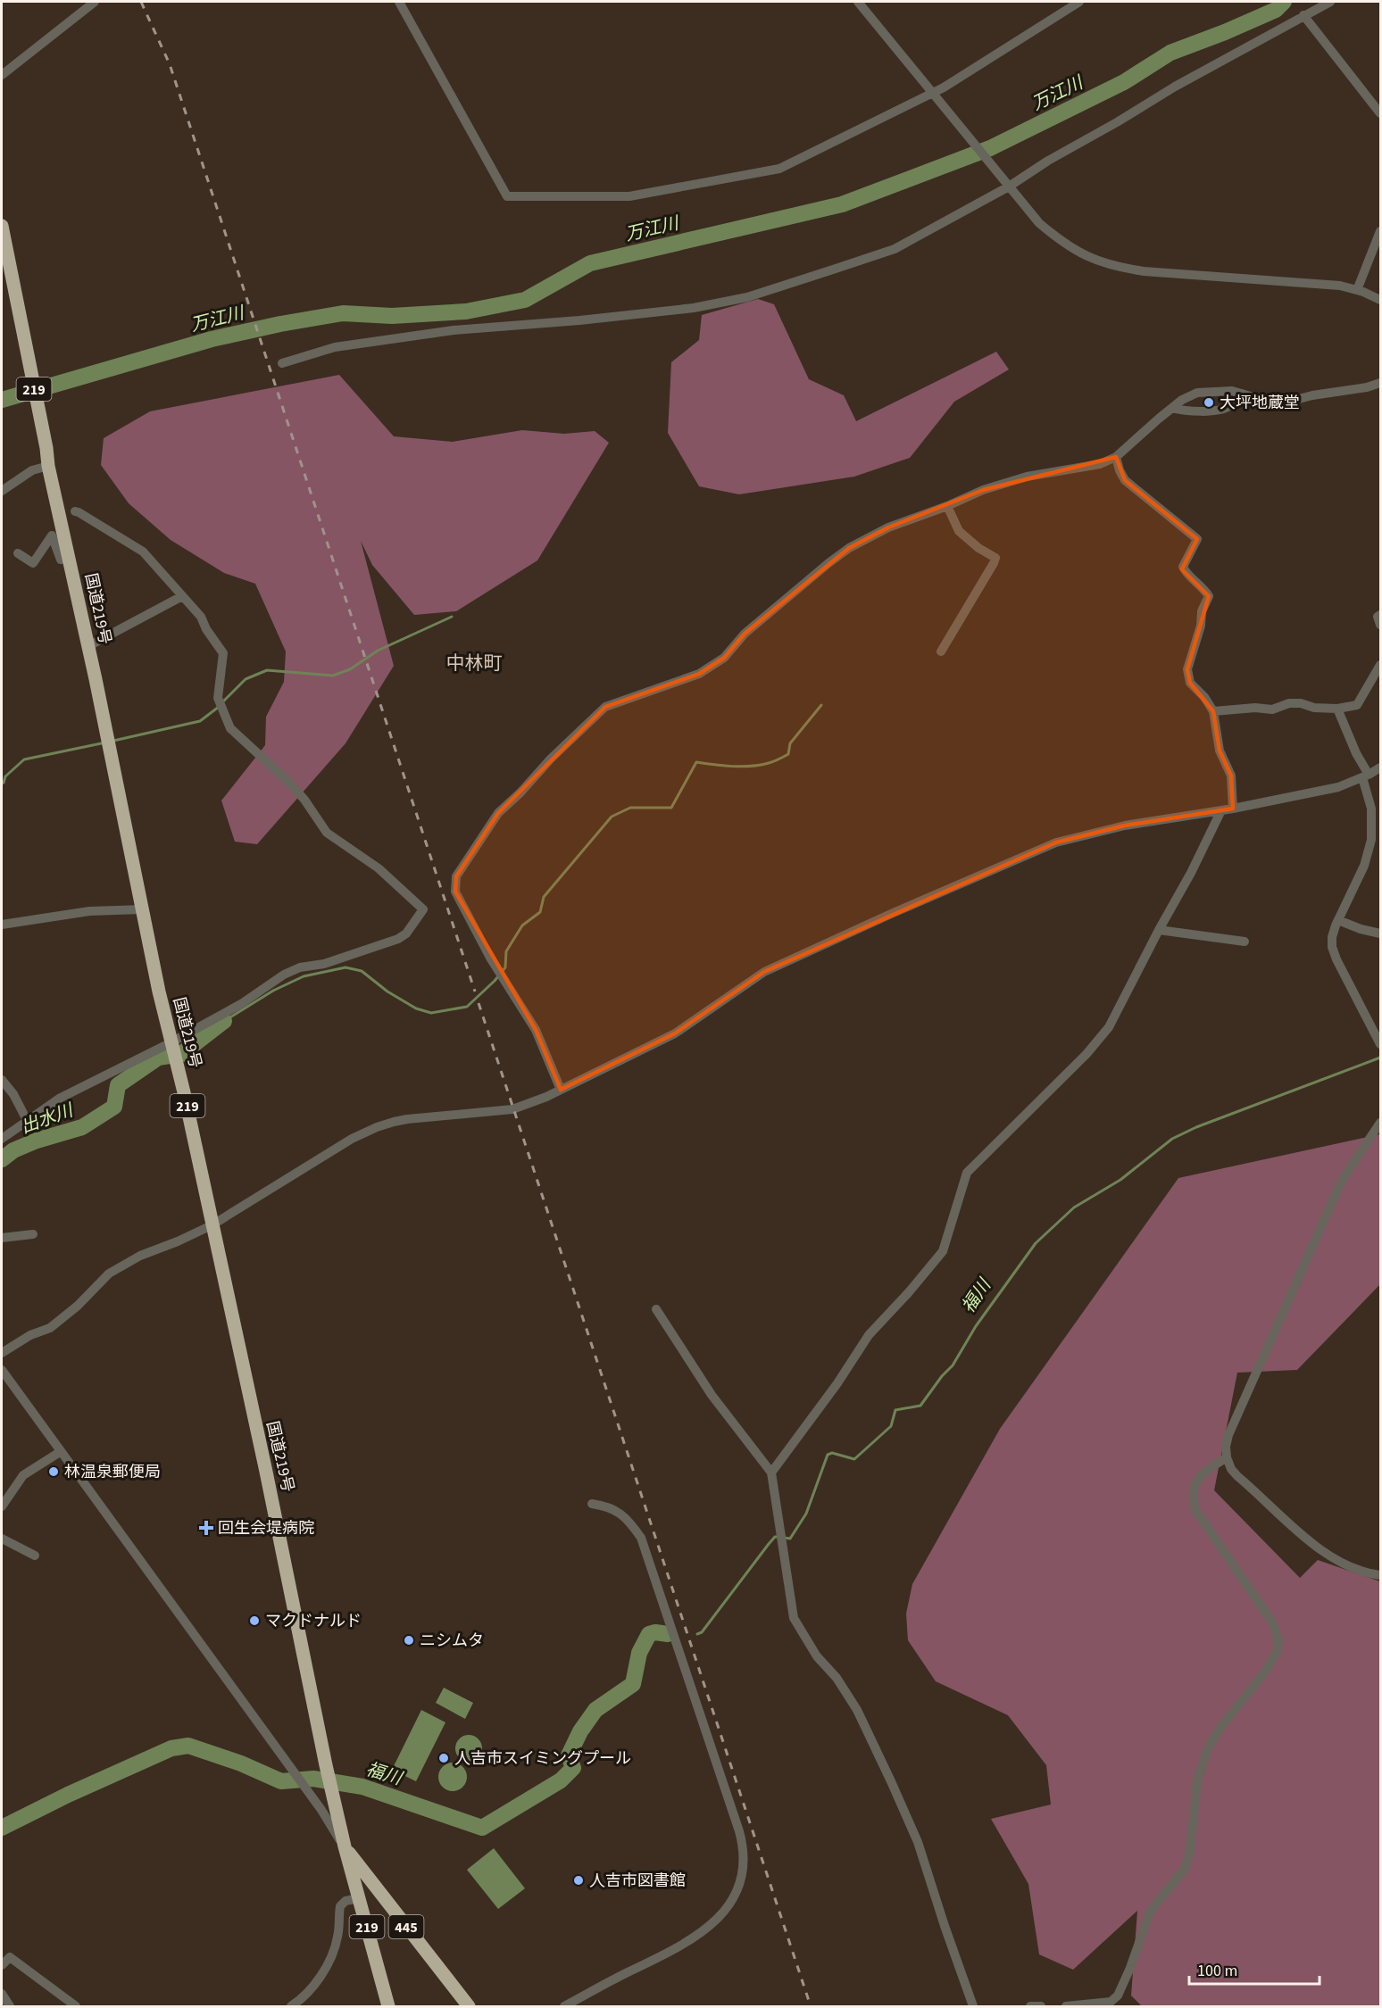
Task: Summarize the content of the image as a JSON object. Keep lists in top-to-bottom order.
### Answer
{
  "streets": {
    "highway": ["219", "国道219号", "445"]
  },
  "crossings": [
    ["219", "国道219号"],
    ["219", "445"],
    ["国道219号", "445"]
  ],
  "districts": ["中林町"],
  "water": ["万江川", "出水川", "福川"],
  "places": {
    "other": [
      "大坪地蔵堂",
      "林温泉郵便局",
      "マクドナルド",
      "ニシムタ",
      "人吉市スイミングプール",
      "人吉市図書館"
    ],
    "health": ["回生会堤病院"]
  },
  "scale_bar": "100 m"
}
